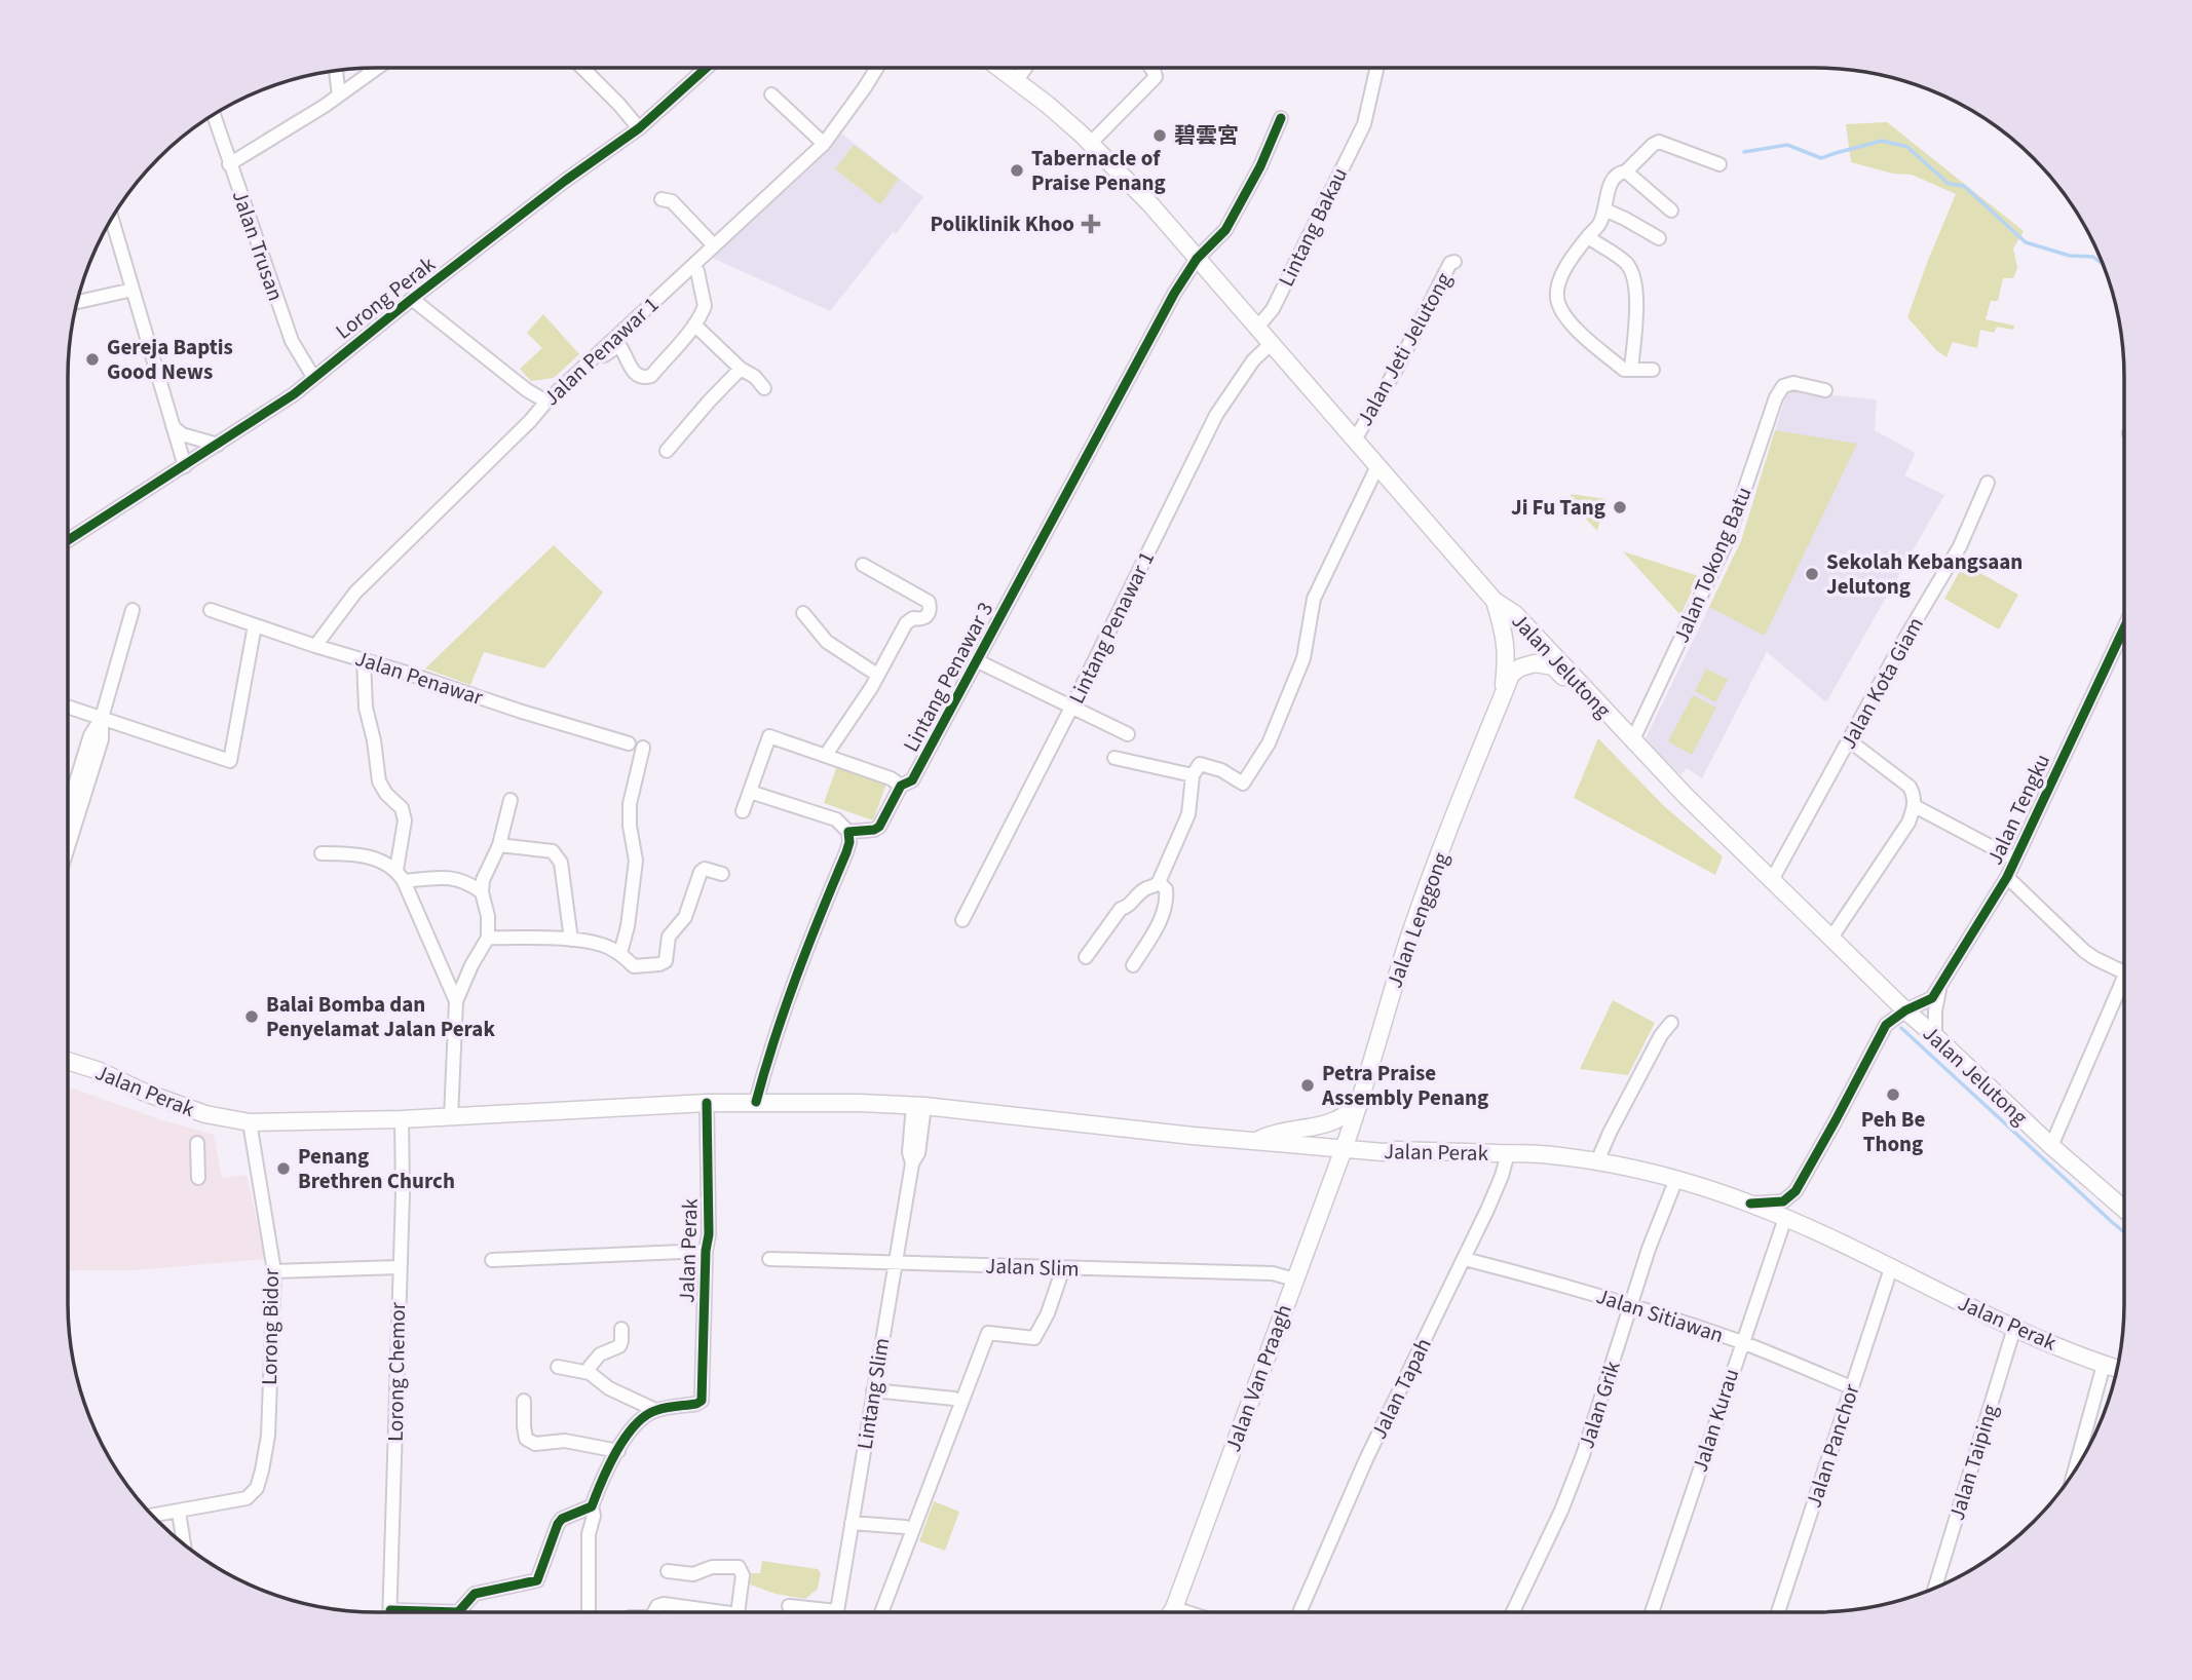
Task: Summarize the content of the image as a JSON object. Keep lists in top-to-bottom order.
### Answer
{
  "streets": {
    "main road": [
      "Jalan Jelutong",
      "Jalan Lenggong",
      "Jalan Perak",
      "Jalan Van Praagh"
    ],
    "street": [
      "Lintang Bakau",
      "Jalan Trusan",
      "Lorong Perak",
      "Jalan Jeti Jelutong",
      "Jalan Penawar 1",
      "Jalan Tokong Batu",
      "Lintang Penawar 1",
      "Lintang Penawar 3",
      "Jalan Penawar",
      "Jalan Kota Giam",
      "Jalan Tengku",
      "Jalan Slim",
      "Jalan Sitiawan",
      "Lorong Bidor",
      "Lorong Chemor",
      "Jalan Tapah",
      "Lintang Slim",
      "Jalan Grik",
      "Jalan Kurau",
      "Jalan Panchor",
      "Jalan Taiping"
    ]
  },
  "crossings": [
    ["Lintang Bakau", "Jalan Jelutong"],
    ["Jalan Trusan", "Lorong Perak"],
    ["Jalan Jeti Jelutong", "Jalan Jelutong"],
    ["Jalan Penawar 1", "Jalan Penawar"],
    ["Jalan Tokong Batu", "Jalan Jelutong"],
    ["Lintang Penawar 1", "Jalan Jelutong"],
    ["Jalan Jelutong", "Lintang Penawar 3"],
    ["Jalan Jelutong", "Jalan Kota Giam"],
    ["Jalan Jelutong", "Jalan Tengku"],
    ["Jalan Jelutong", "Jalan Lenggong"],
    ["Jalan Tengku", "Jalan Perak"],
    ["Jalan Lenggong", "Jalan Perak"],
    ["Jalan Lenggong", "Jalan Van Praagh"],
    ["Jalan Perak", "Lorong Bidor"],
    ["Jalan Perak", "Lorong Chemor"],
    ["Jalan Perak", "Jalan Van Praagh"],
    ["Jalan Perak", "Jalan Tapah"],
    ["Jalan Perak", "Lintang Slim"],
    ["Jalan Perak", "Jalan Grik"],
    ["Jalan Perak", "Jalan Kurau"],
    ["Jalan Perak", "Jalan Panchor"],
    ["Jalan Perak", "Jalan Taiping"],
    ["Jalan Slim", "Jalan Van Praagh"],
    ["Jalan Slim", "Lintang Slim"],
    ["Jalan Sitiawan", "Jalan Tapah"],
    ["Jalan Sitiawan", "Jalan Grik"],
    ["Jalan Sitiawan", "Jalan Kurau"],
    ["Jalan Sitiawan", "Jalan Panchor"]
  ],
  "places": {
    "other": [
      "碧雲宮",
      "Tabernacle of Praise Penang",
      "Gereja Baptis Good News",
      "Ji Fu Tang",
      "Sekolah Kebangsaan Jelutong",
      "Balai Bomba dan Penyelamat Jalan Perak",
      "Petra Praise Assembly Penang",
      "Peh Be Thong",
      "Penang Brethren Church"
    ],
    "health": ["Poliklinik Khoo"]
  }
}
